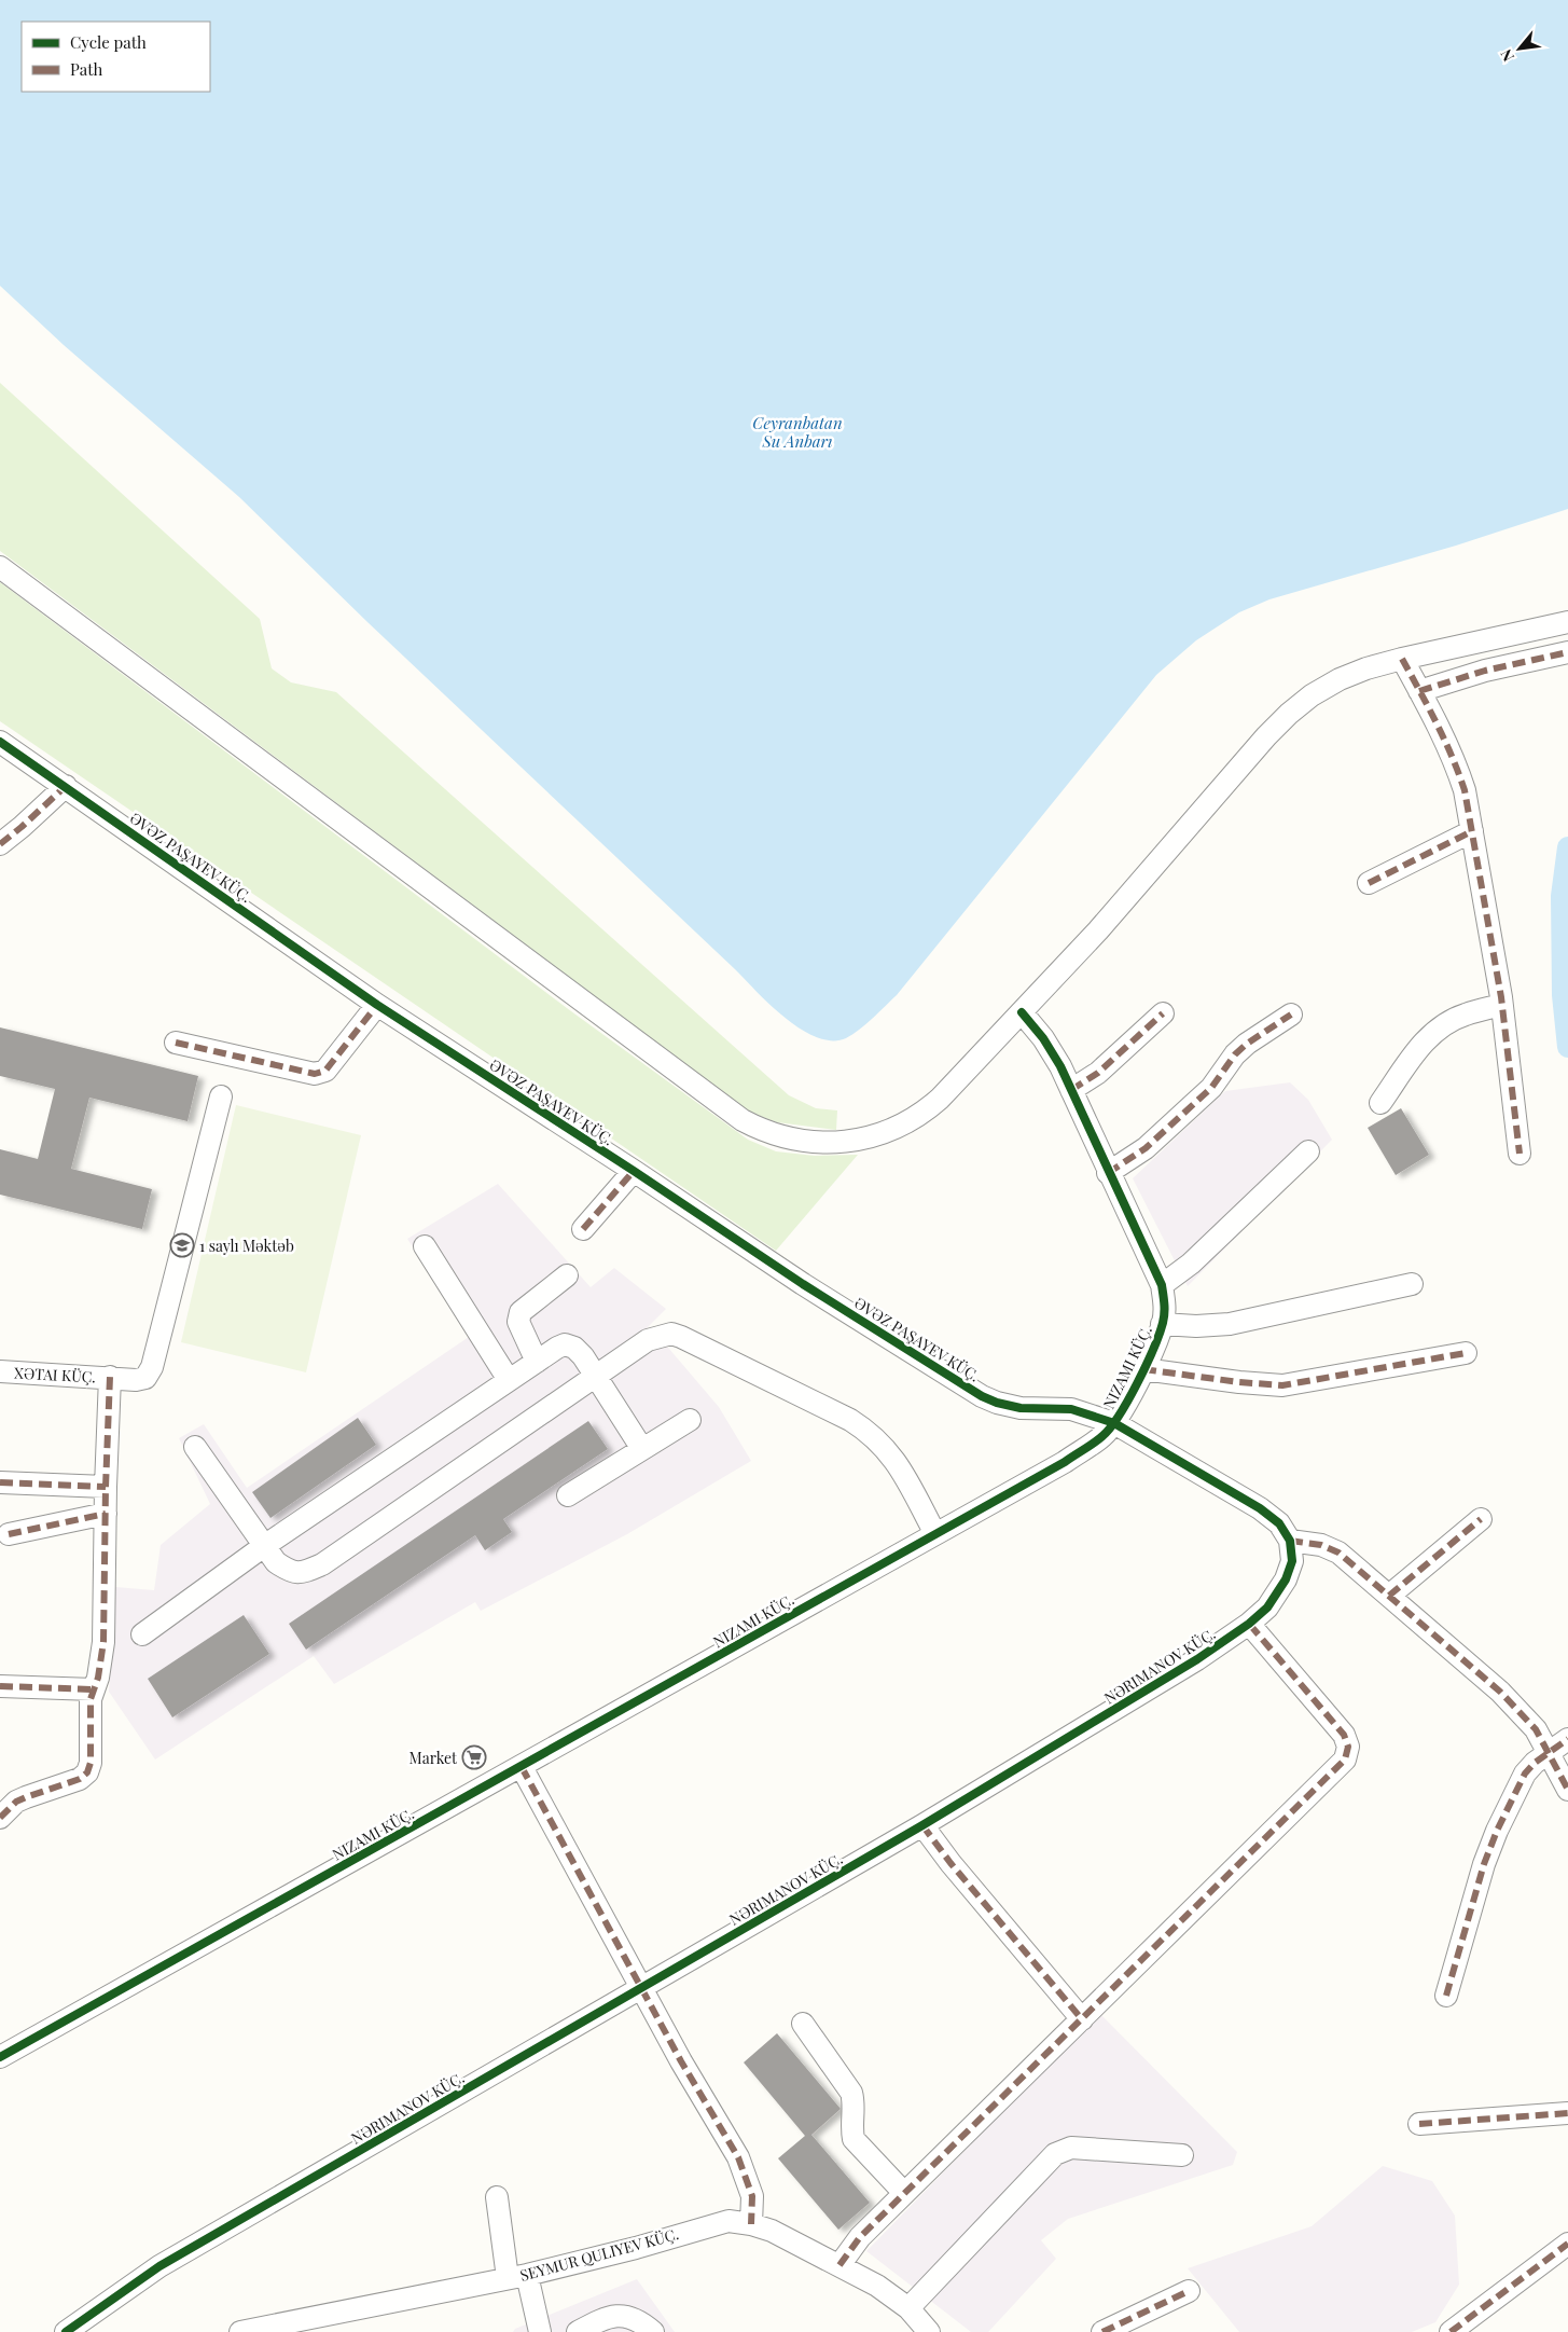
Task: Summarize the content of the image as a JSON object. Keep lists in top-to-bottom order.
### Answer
{
  "streets": {
    "street": [
      "ƏVƏZ PAŞAYEV KÜÇ.",
      "NIZAMI KÜÇ.",
      "XƏTAI KÜÇ.",
      "NƏRIMANOV KÜÇ.",
      "SEYMUR QULIYEV KÜÇ."
    ]
  },
  "crossings": [
    ["ƏVƏZ PAŞAYEV KÜÇ.", "NIZAMI KÜÇ."]
  ],
  "water": ["Ceyranbatan Su Anbarı"],
  "places": {
    "school or university": ["1 saylı Məktəb"],
    "supermarket": ["Market"]
  },
  "legend": ["Cycle path", "Path"],
  "north": "bottom left"
}
